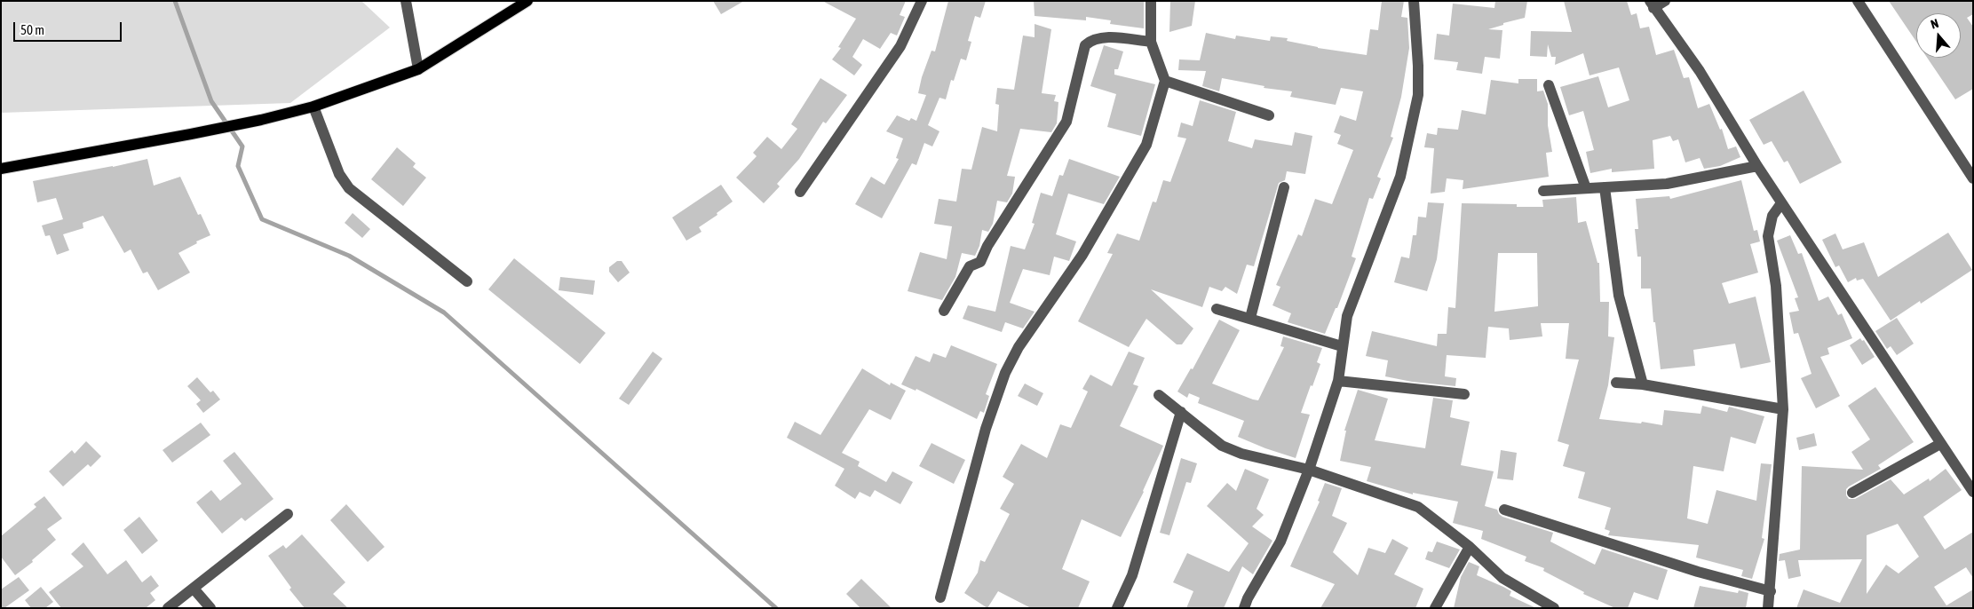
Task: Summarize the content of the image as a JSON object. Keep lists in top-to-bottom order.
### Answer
{
  "scale_bar": "50 m",
  "north": "top"
}
